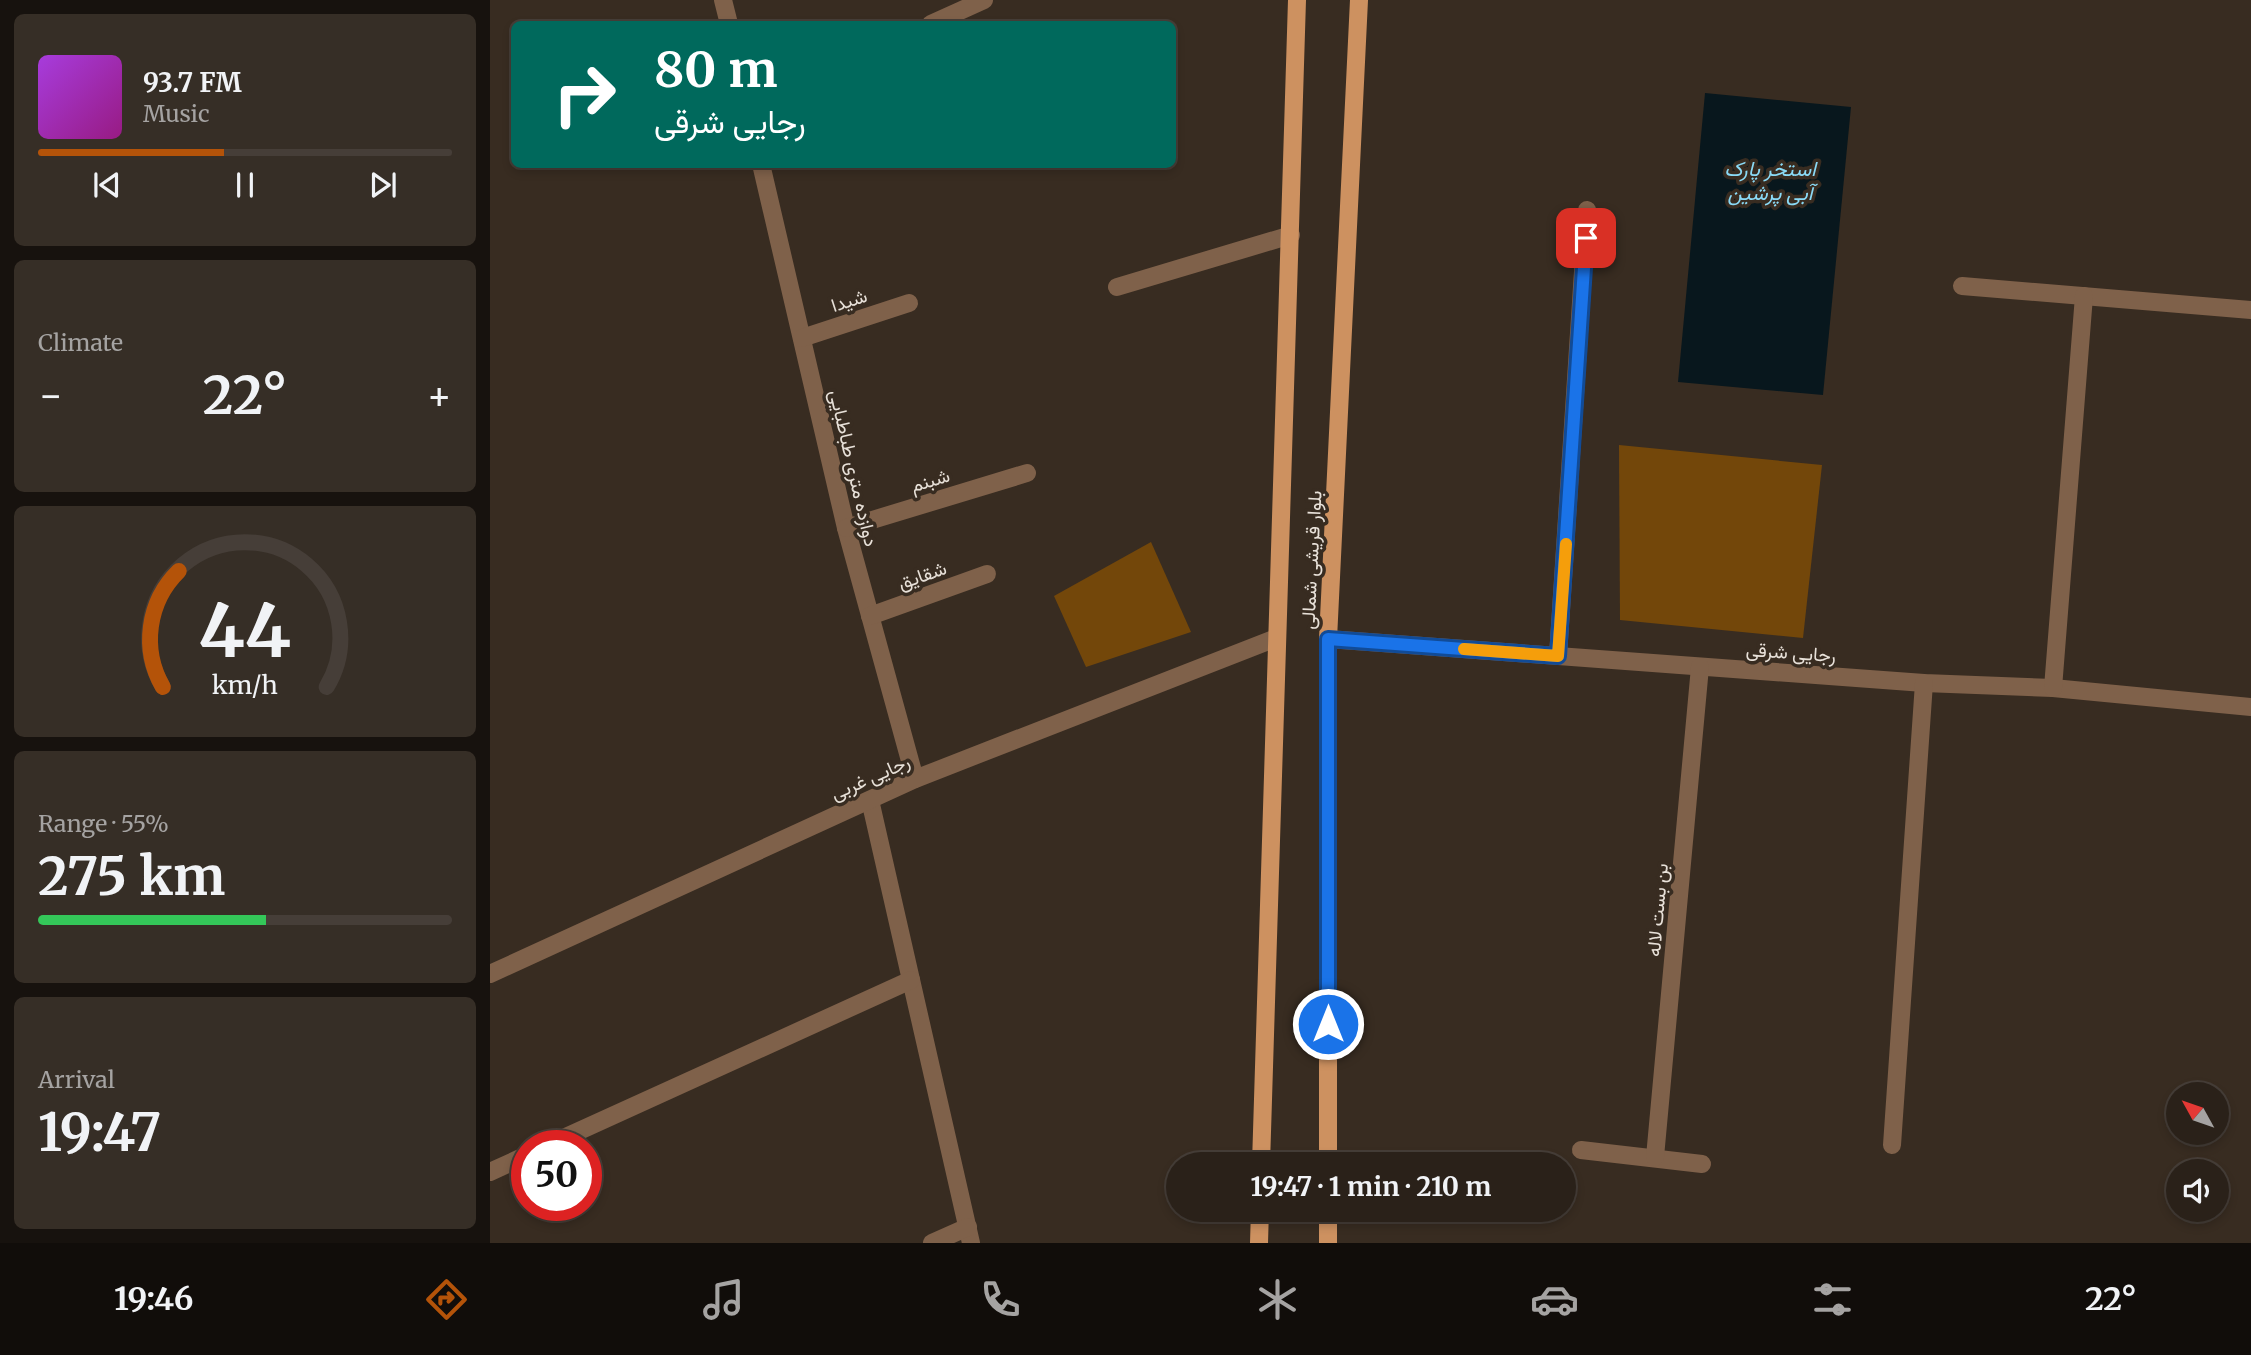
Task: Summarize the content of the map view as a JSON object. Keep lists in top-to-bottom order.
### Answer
{
  "streets": {
    "main road": ["بلوار قریشی شمالی"],
    "street": [
      "شیدا",
      "دوازده متری طباطبایی",
      "شبنم",
      "شقایق",
      "رجایی شرقی",
      "رجایی غربی",
      "بن بست لاله"
    ]
  },
  "crossings": [
    ["شیدا", "دوازده متری طباطبایی"],
    ["دوازده متری طباطبایی", "شبنم"],
    ["دوازده متری طباطبایی", "شقایق"],
    ["دوازده متری طباطبایی", "رجایی غربی"],
    ["بلوار قریشی شمالی", "رجایی شرقی"],
    ["بلوار قریشی شمالی", "رجایی غربی"],
    ["رجایی شرقی", "بن بست لاله"]
  ],
  "water": ["استخر پارک آبی پرشین"],
  "north": "top left",
  "page": {
    "turn": ["80 m", "رجایی شرقی"],
    "song": ["93.7 FM", "Music"],
    "tile": [
      "Climate",
      ["Range · 55%", "275 km"],
      ["Arrival", "19:47"]
    ],
    "heat": ["−", "22°", "+"],
    "limit": "50",
    "trip": "19:47 · 1 min · 210 m",
    "tabs": ["19:46", "22°"],
    "gauge": ["44", "km/h"]
  }
}
